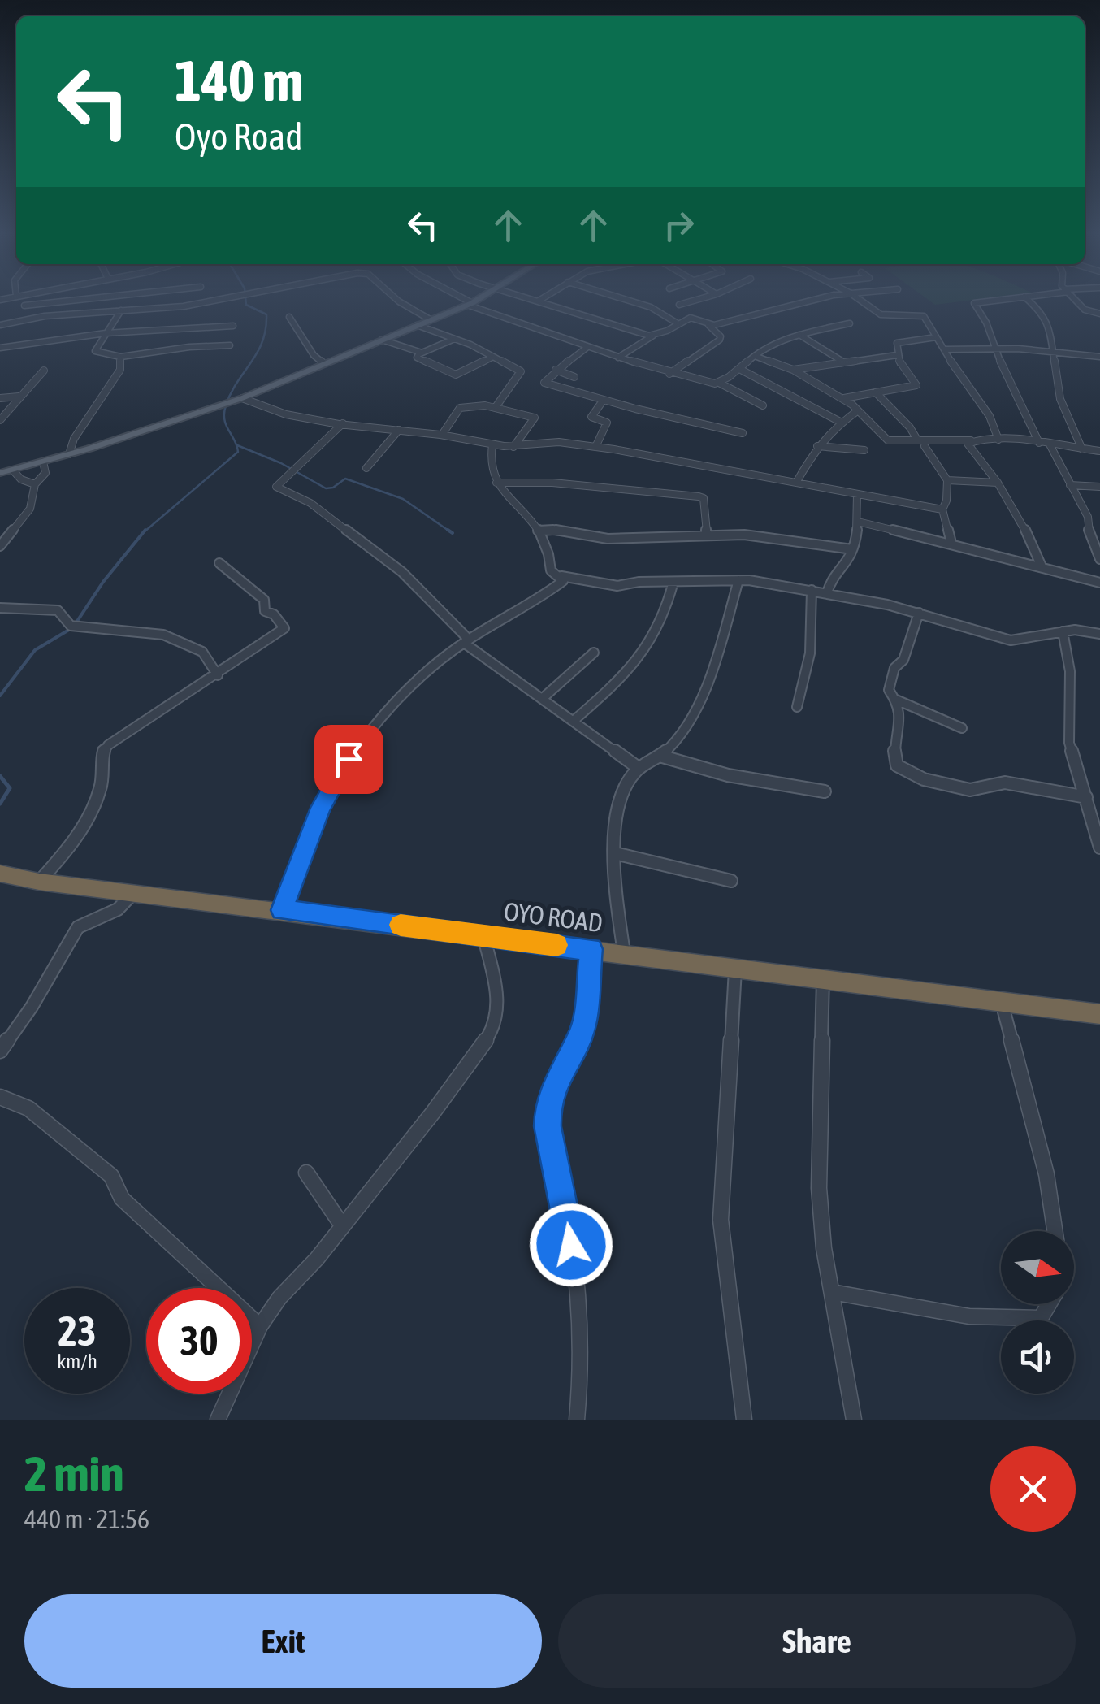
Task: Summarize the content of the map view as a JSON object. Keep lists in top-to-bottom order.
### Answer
{
  "streets": {
    "highway": ["OYO ROAD"]
  },
  "north": "right",
  "page": {
    "turn": ["140 m", "Oyo Road"],
    "speed": "23 km/h",
    "limit": "30",
    "heading": ["2 min", "440 m · 21:56"],
    "buttons": ["Exit", "Share"]
  }
}
